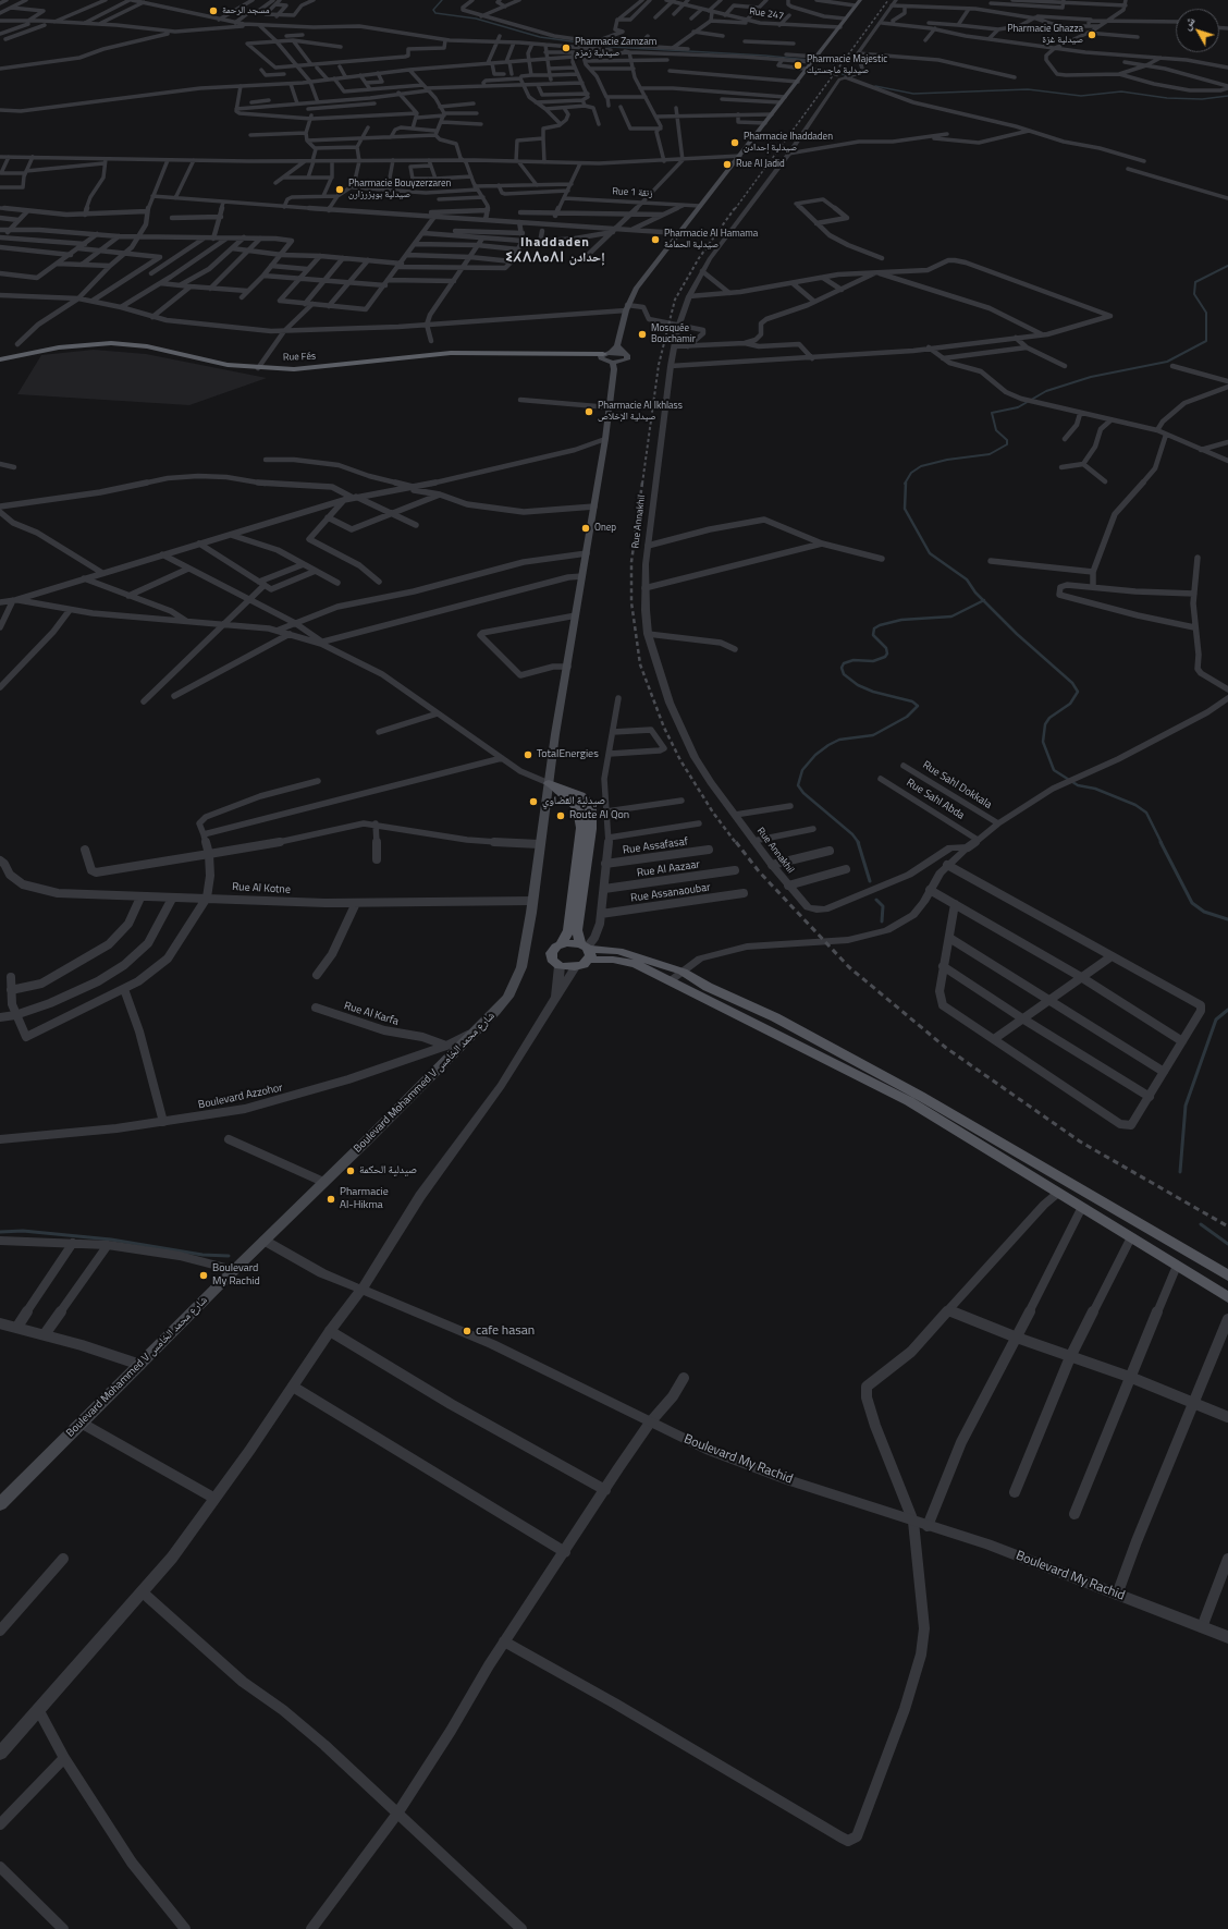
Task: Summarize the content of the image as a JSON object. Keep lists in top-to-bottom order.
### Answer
{
  "streets": {
    "highway": ["Rue Fés"],
    "main road": ["Boulevard Mohammed V شارع محمد الخامس"],
    "street": [
      "Rue 247",
      "Rue 1 زنقة",
      "Rue Annakhil",
      "Rue Sahl Dokkala",
      "Rue Sahl Abda",
      "Rue Assafasaf",
      "Rue Al Aazaar",
      "Rue Al Kotne",
      "Rue Assanaoubar",
      "Rue Al Karfa",
      "Boulevard Azzohor",
      "Boulevard My Rachid"
    ]
  },
  "crossings": [
    ["Rue Fés", "Boulevard Mohammed V شارع محمد الخامس"],
    ["Rue Al Kotne", "Boulevard Mohammed V شارع محمد الخامس"],
    ["Rue Al Karfa", "Boulevard Azzohor"],
    ["Boulevard Mohammed V شارع محمد الخامس", "Boulevard Azzohor"],
    ["Boulevard Mohammed V شارع محمد الخامس", "Boulevard My Rachid"]
  ],
  "districts": ["Ihaddaden ⵉⵃⴷⴷⴰⴷⵏ إحدادن"],
  "places": [
    "مسجد الرحمة",
    "Pharmacie Ghazza صيدلية غزة",
    "Pharmacie Zamzam صيدلية زمزم",
    "Pharmacie Majestic صيدلية ماجستيك",
    "Pharmacie Ihaddaden صيدلية إحدادن",
    "Rue Al Jadid",
    "Pharmacie Bouyzerzaren صيدلية بويزرزارن",
    "Pharmacie Al Hamama صيدلية الحمامة",
    "Mosquée Bouchamir",
    "Pharmacie Al Ikhlass صيدلية الإخلاص",
    "Onep",
    "TotalEnergies",
    "صيدلية القضاوي",
    "Route Al Qon",
    "صيدلية الحكمة",
    "Pharmacie Al-Hikma",
    "Boulevard My Rachid",
    "cafe hasan"
  ],
  "north": "top left"
}
